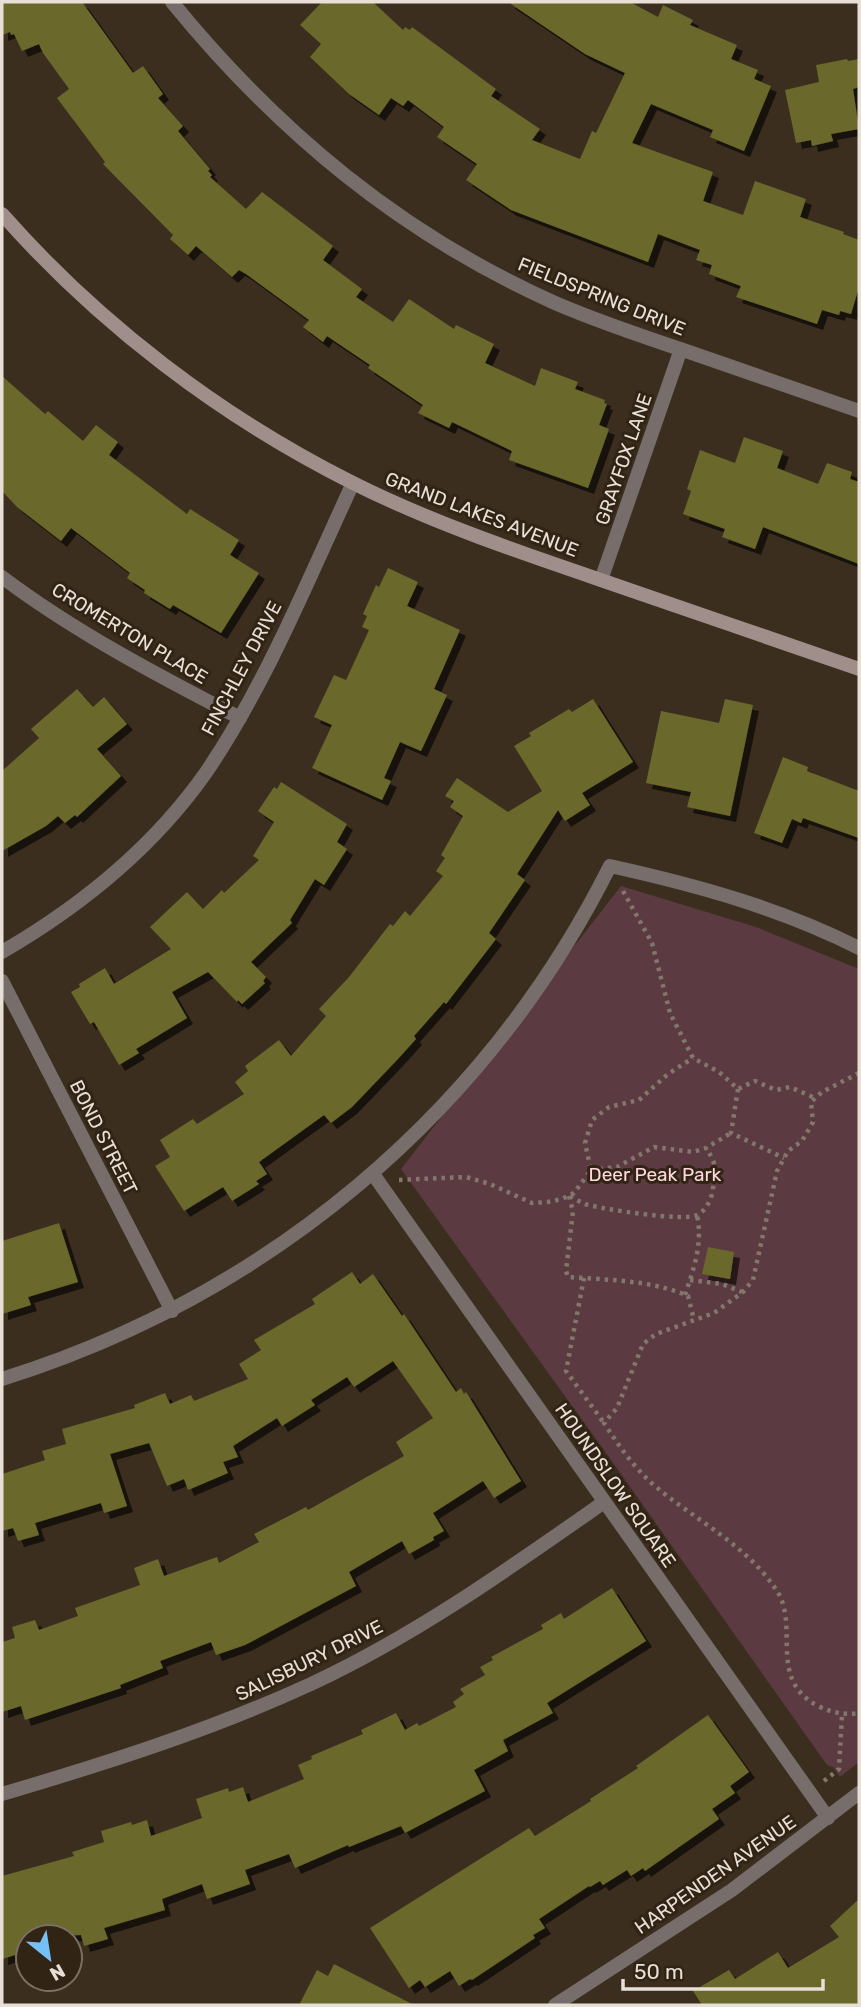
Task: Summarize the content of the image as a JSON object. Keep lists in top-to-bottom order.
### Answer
{
  "streets": {
    "street": [
      "FIELDSPRING DRIVE",
      "GRAYFOX LANE",
      "GRAND LAKES AVENUE",
      "CROMERTON PLACE",
      "FINCHLEY DRIVE",
      "BOND STREET",
      "HOUNDSLOW SQUARE",
      "SALISBURY DRIVE",
      "HARPENDEN AVENUE"
    ]
  },
  "crossings": [
    ["FIELDSPRING DRIVE", "GRAYFOX LANE"],
    ["GRAYFOX LANE", "GRAND LAKES AVENUE"],
    ["GRAND LAKES AVENUE", "FINCHLEY DRIVE"],
    ["CROMERTON PLACE", "FINCHLEY DRIVE"],
    ["HOUNDSLOW SQUARE", "SALISBURY DRIVE"],
    ["HOUNDSLOW SQUARE", "HARPENDEN AVENUE"]
  ],
  "parks": ["Deer Peak Park"],
  "scale_bar": "50 m",
  "north": "bottom right"
}
